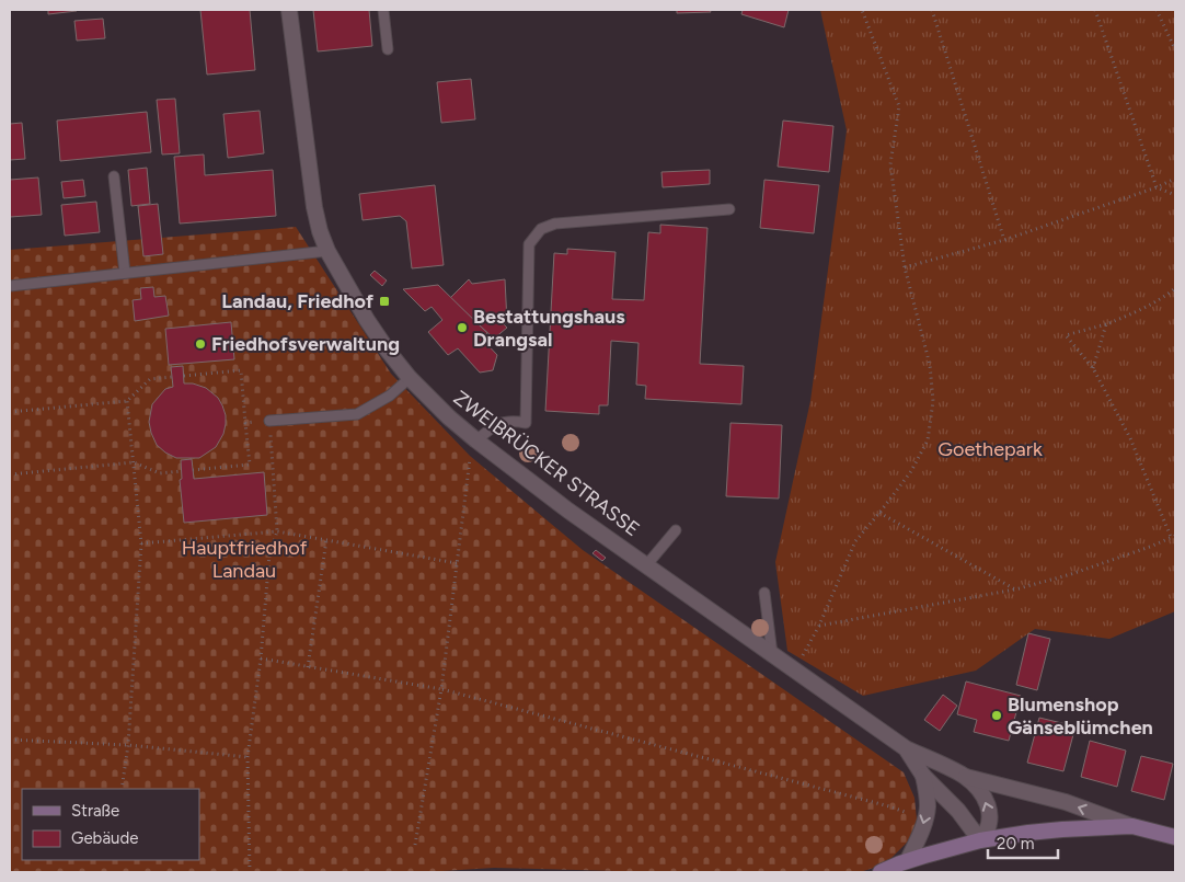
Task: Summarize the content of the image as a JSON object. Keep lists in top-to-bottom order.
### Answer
{
  "streets": {
    "street": ["ZWEIBRÜCKER STRASSE"]
  },
  "parks": ["Goethepark", "Hauptfriedhof Landau"],
  "places": {
    "transit": ["Landau, Friedhof"],
    "other": ["Bestattungshaus Drangsal", "Friedhofsverwaltung", "Blumenshop Gänseblümchen"]
  },
  "legend": ["Straße", "Gebäude"],
  "scale_bar": "20 m"
}
